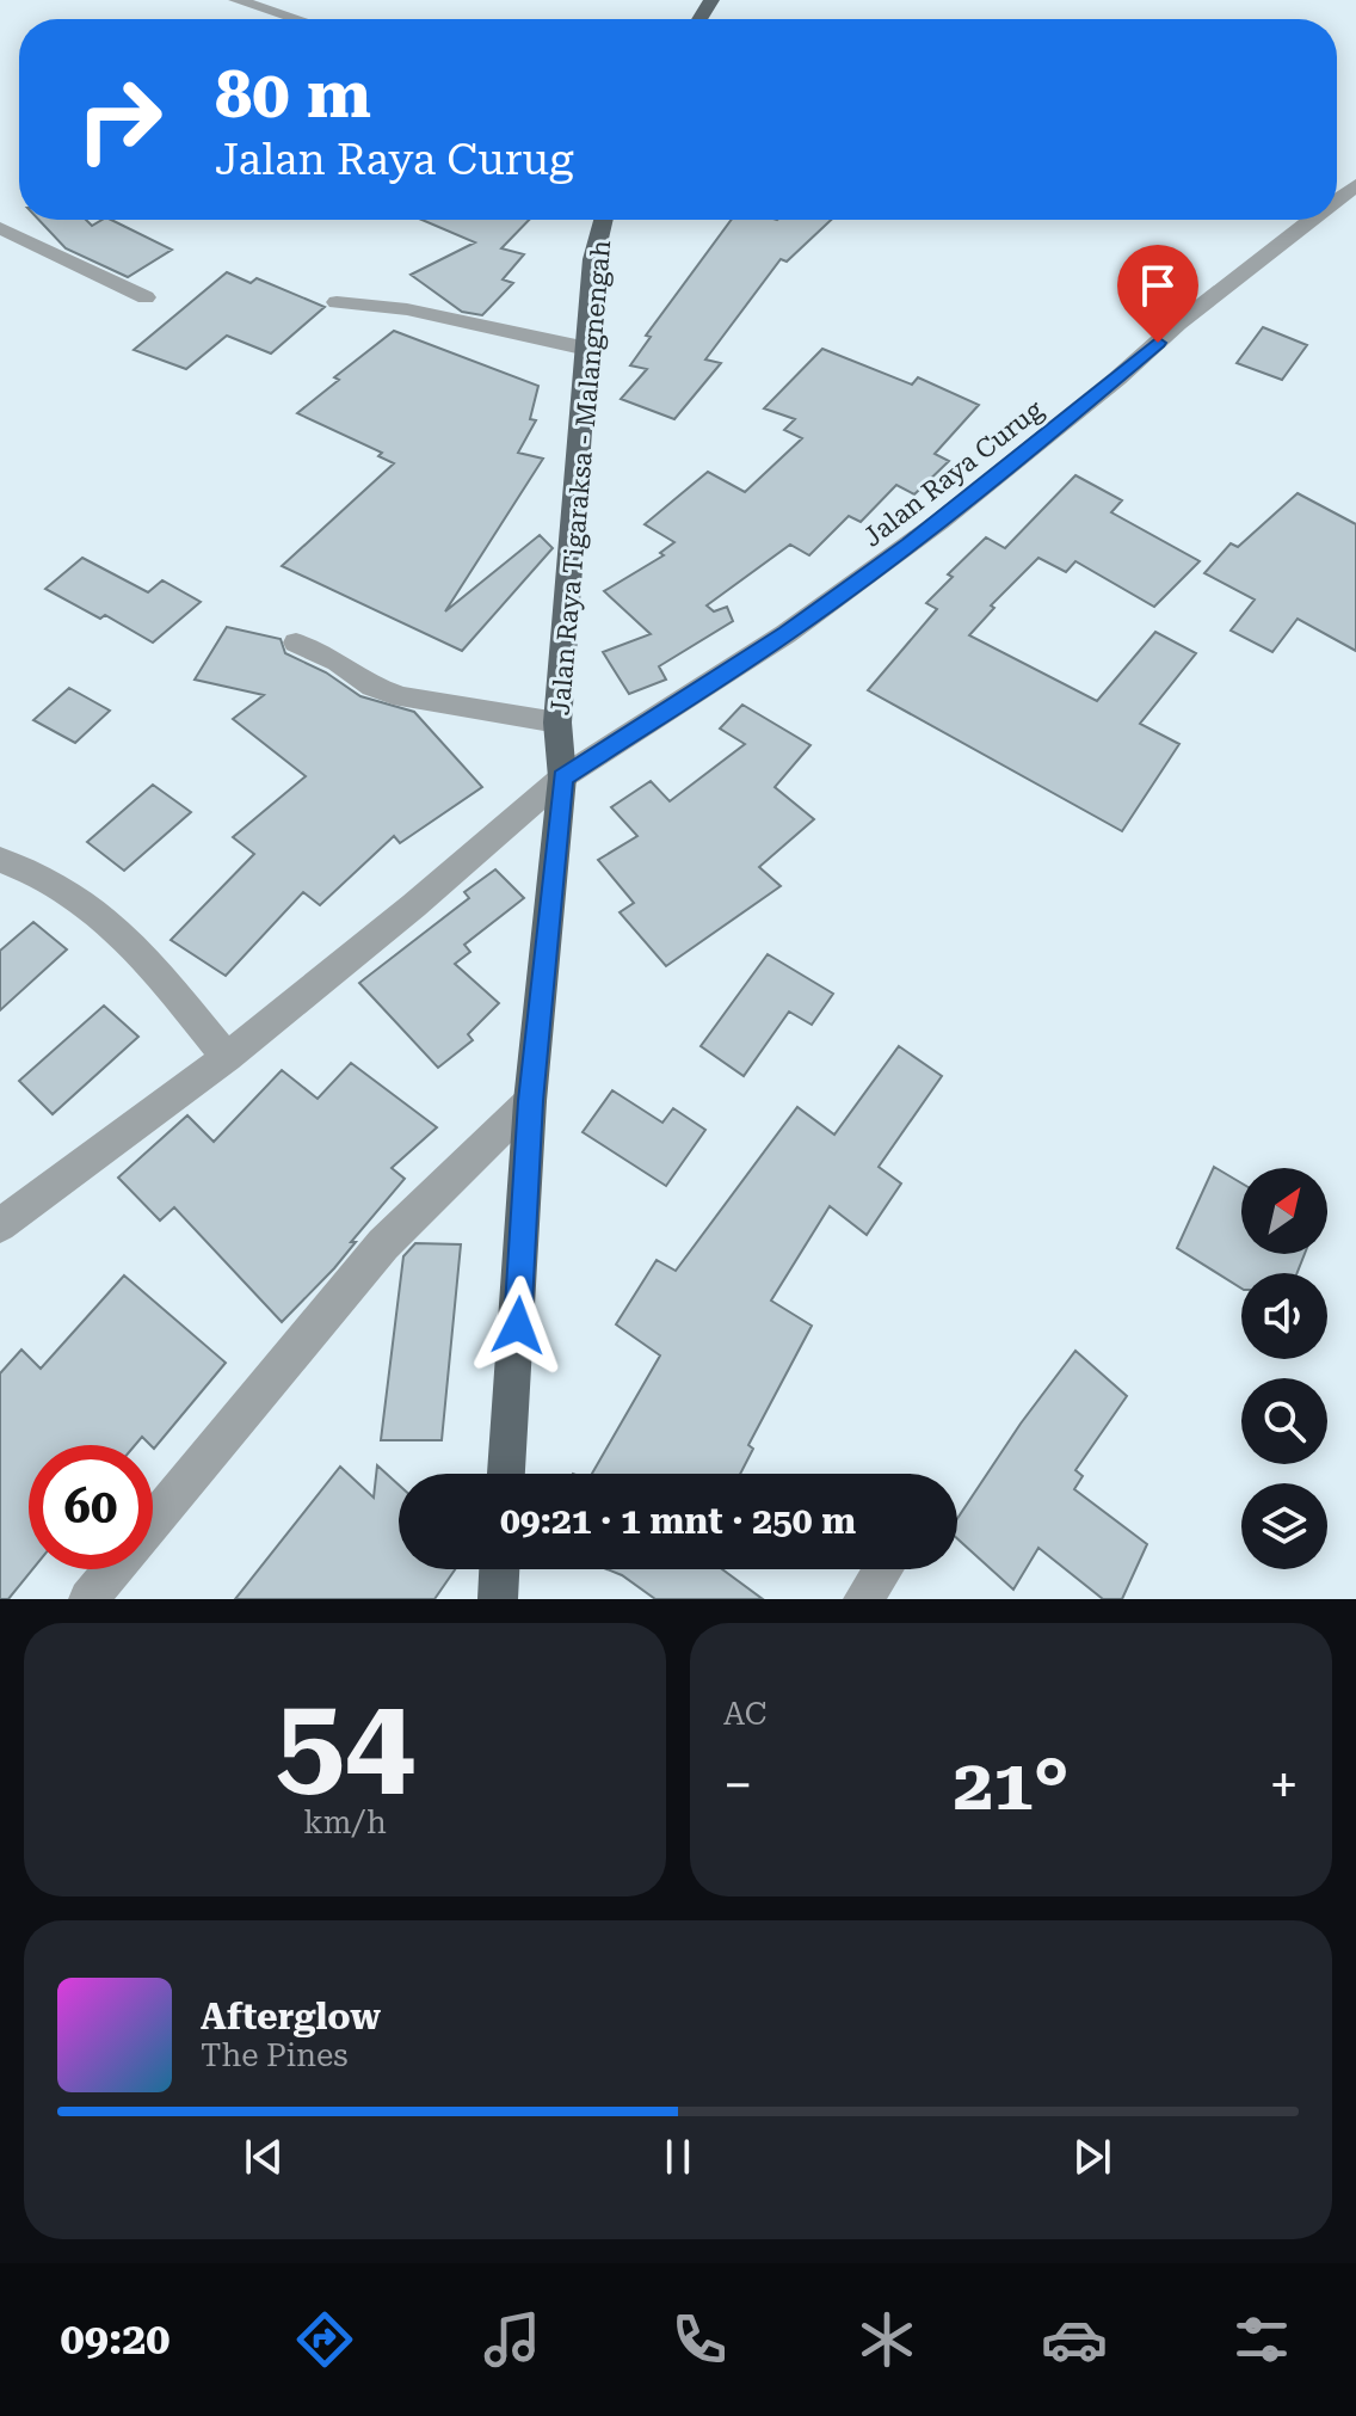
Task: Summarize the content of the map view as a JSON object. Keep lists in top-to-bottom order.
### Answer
{
  "streets": {
    "main road": ["Jalan Raya Tigaraksa - Malangnengah"],
    "street": ["Jalan Raya Curug"]
  },
  "crossings": [
    ["Jalan Raya Curug", "Jalan Raya Tigaraksa - Malangnengah"]
  ],
  "north": "top right",
  "page": {
    "turn": ["80 m", "Jalan Raya Curug"],
    "limit": "60",
    "trip": "09:21 · 1 mnt · 250 m",
    "tile": [
      ["54", "km/h"],
      "AC"
    ],
    "heat": ["−", "21°", "+"],
    "song": ["Afterglow", "The Pines"],
    "tabs": "09:20"
  }
}
